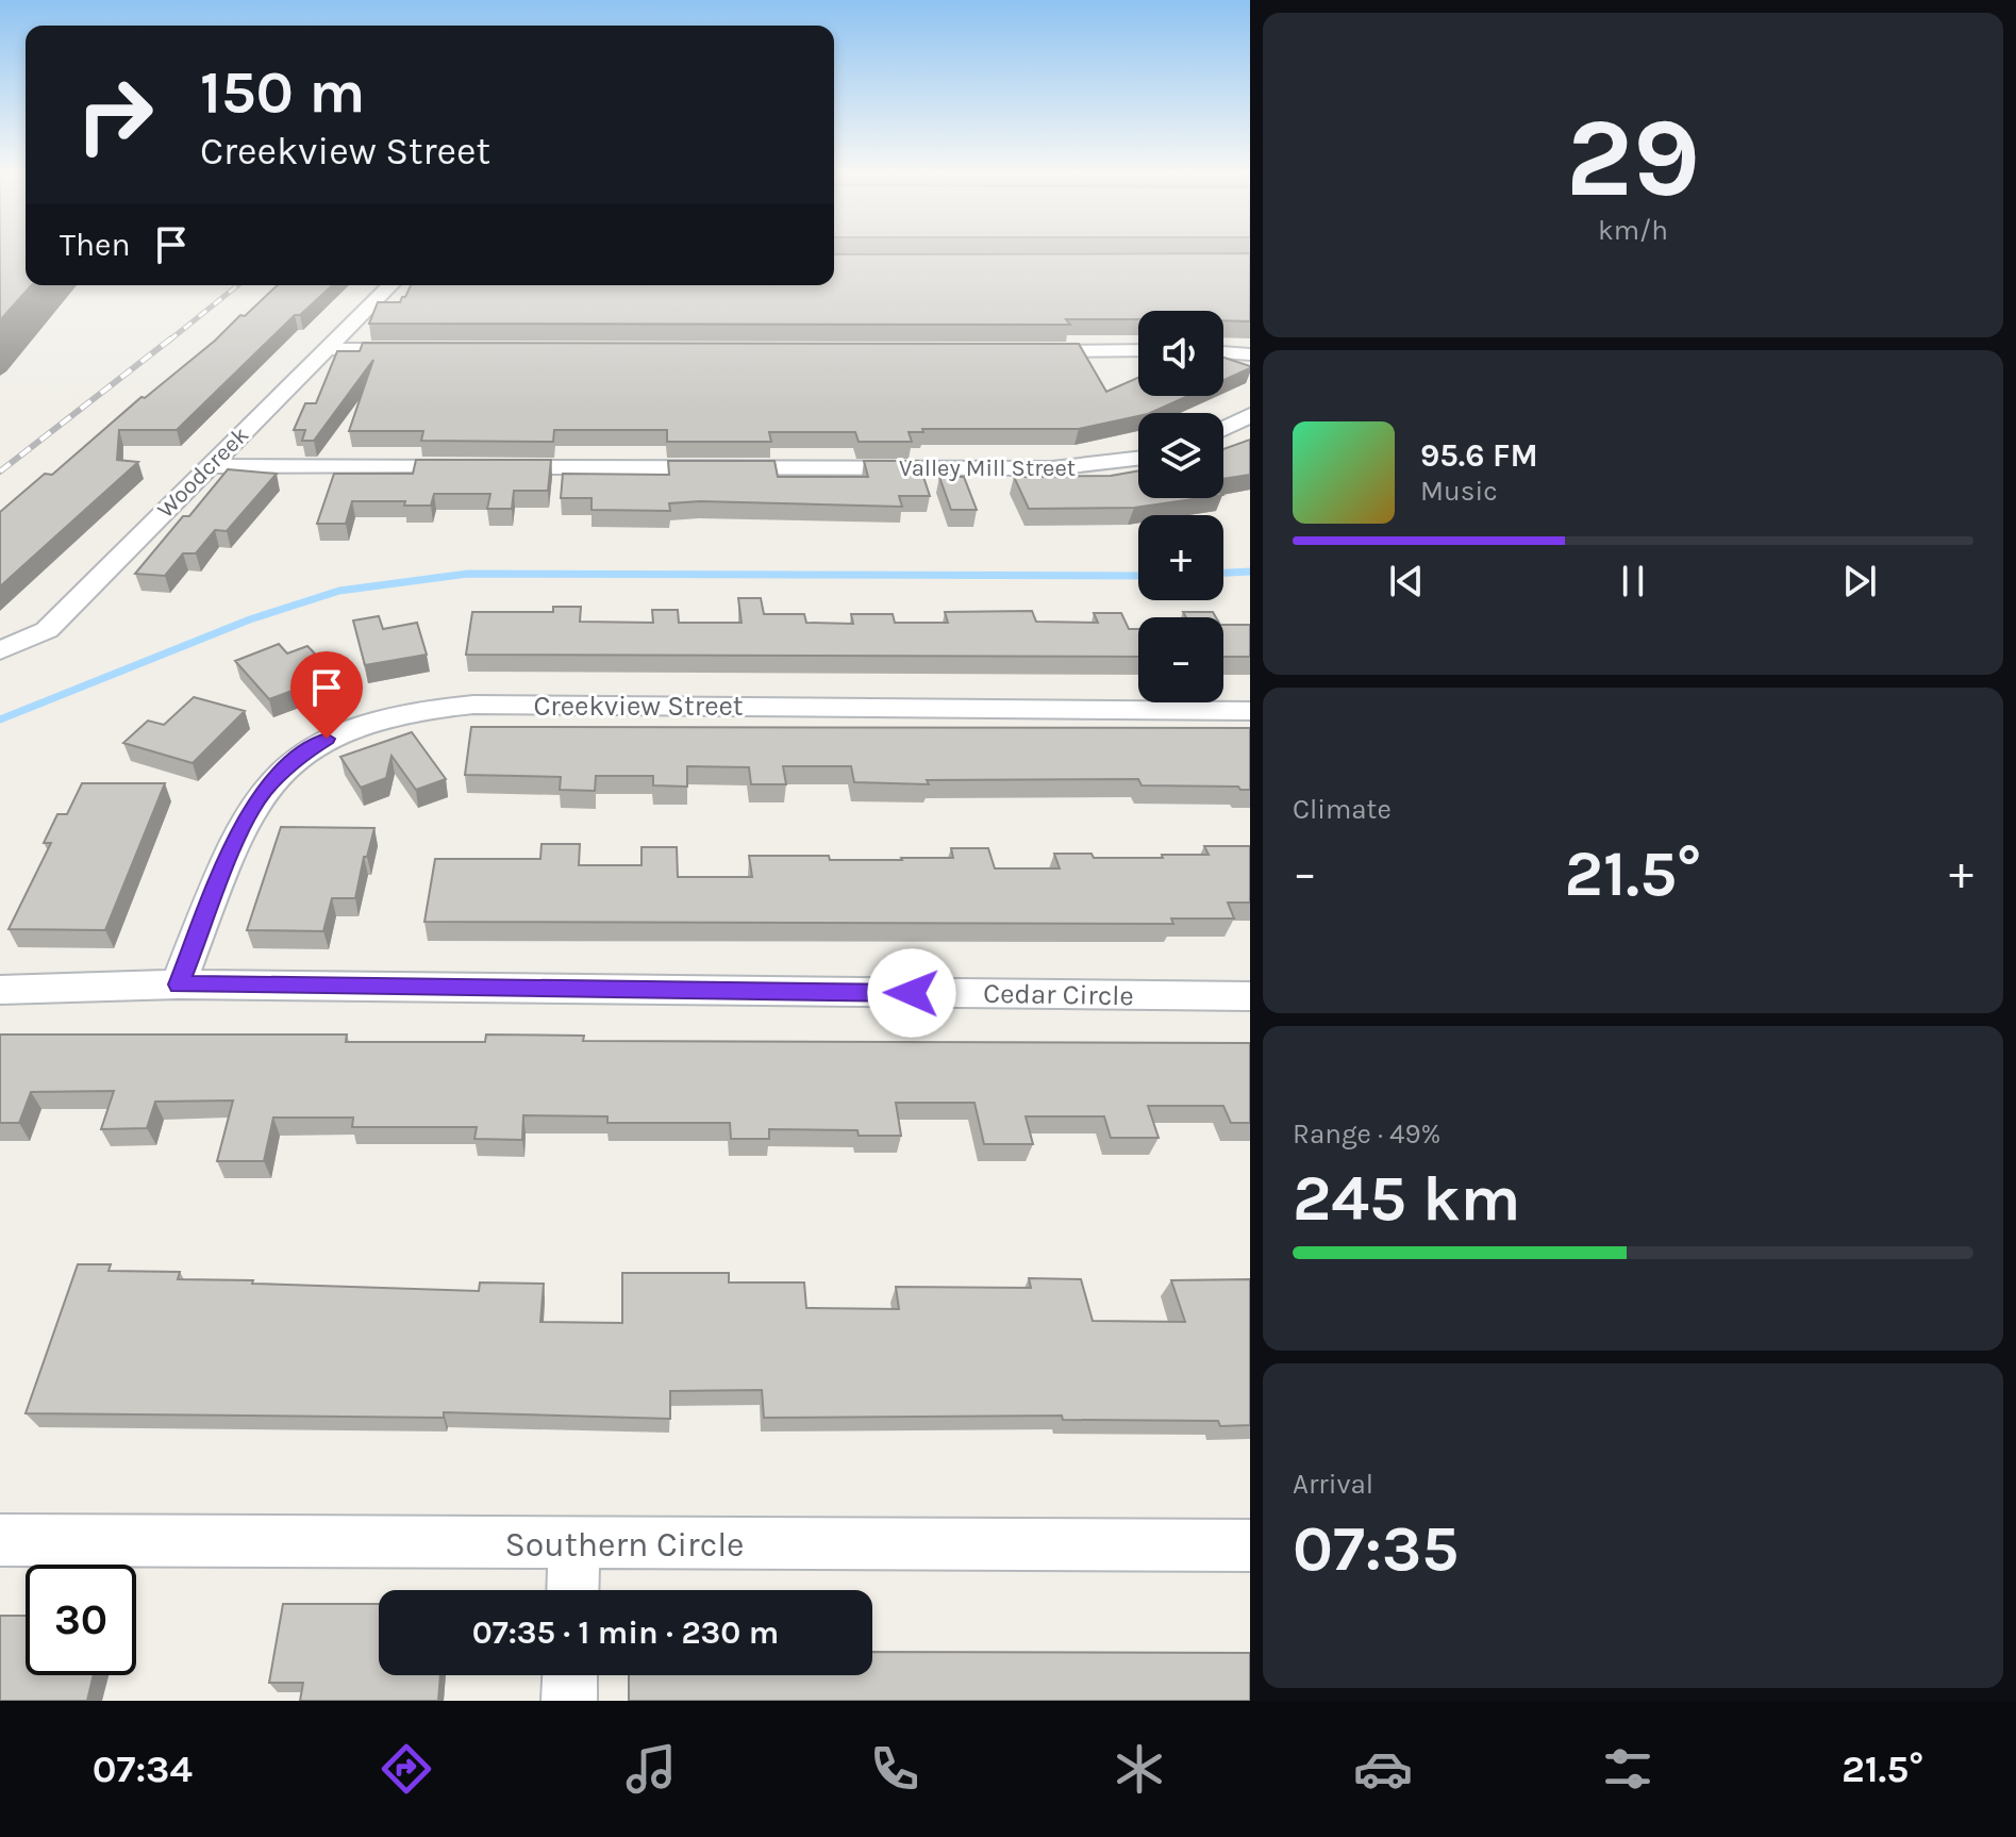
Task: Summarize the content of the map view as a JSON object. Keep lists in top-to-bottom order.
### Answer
{
  "streets": {
    "street": [
      "Valley Mill Street",
      "Woodcreek",
      "Creekview Street",
      "Cedar Circle",
      "Southern Circle"
    ]
  },
  "crossings": [
    ["Valley Mill Street", "Woodcreek"],
    ["Creekview Street", "Cedar Circle"]
  ],
  "page": {
    "tile": [
      ["29", "km/h"],
      "Climate",
      ["Range · 49%", "245 km"],
      ["Arrival", "07:35"]
    ],
    "turn": ["150 m", "Creekview Street"],
    "then": "Then",
    "map_buttons": ["+", "−"],
    "song": ["95.6 FM", "Music"],
    "heat": ["−", "21.5°", "+"],
    "limit": "30",
    "trip": "07:35 · 1 min · 230 m",
    "tabs": ["07:34", "21.5°"]
  }
}
